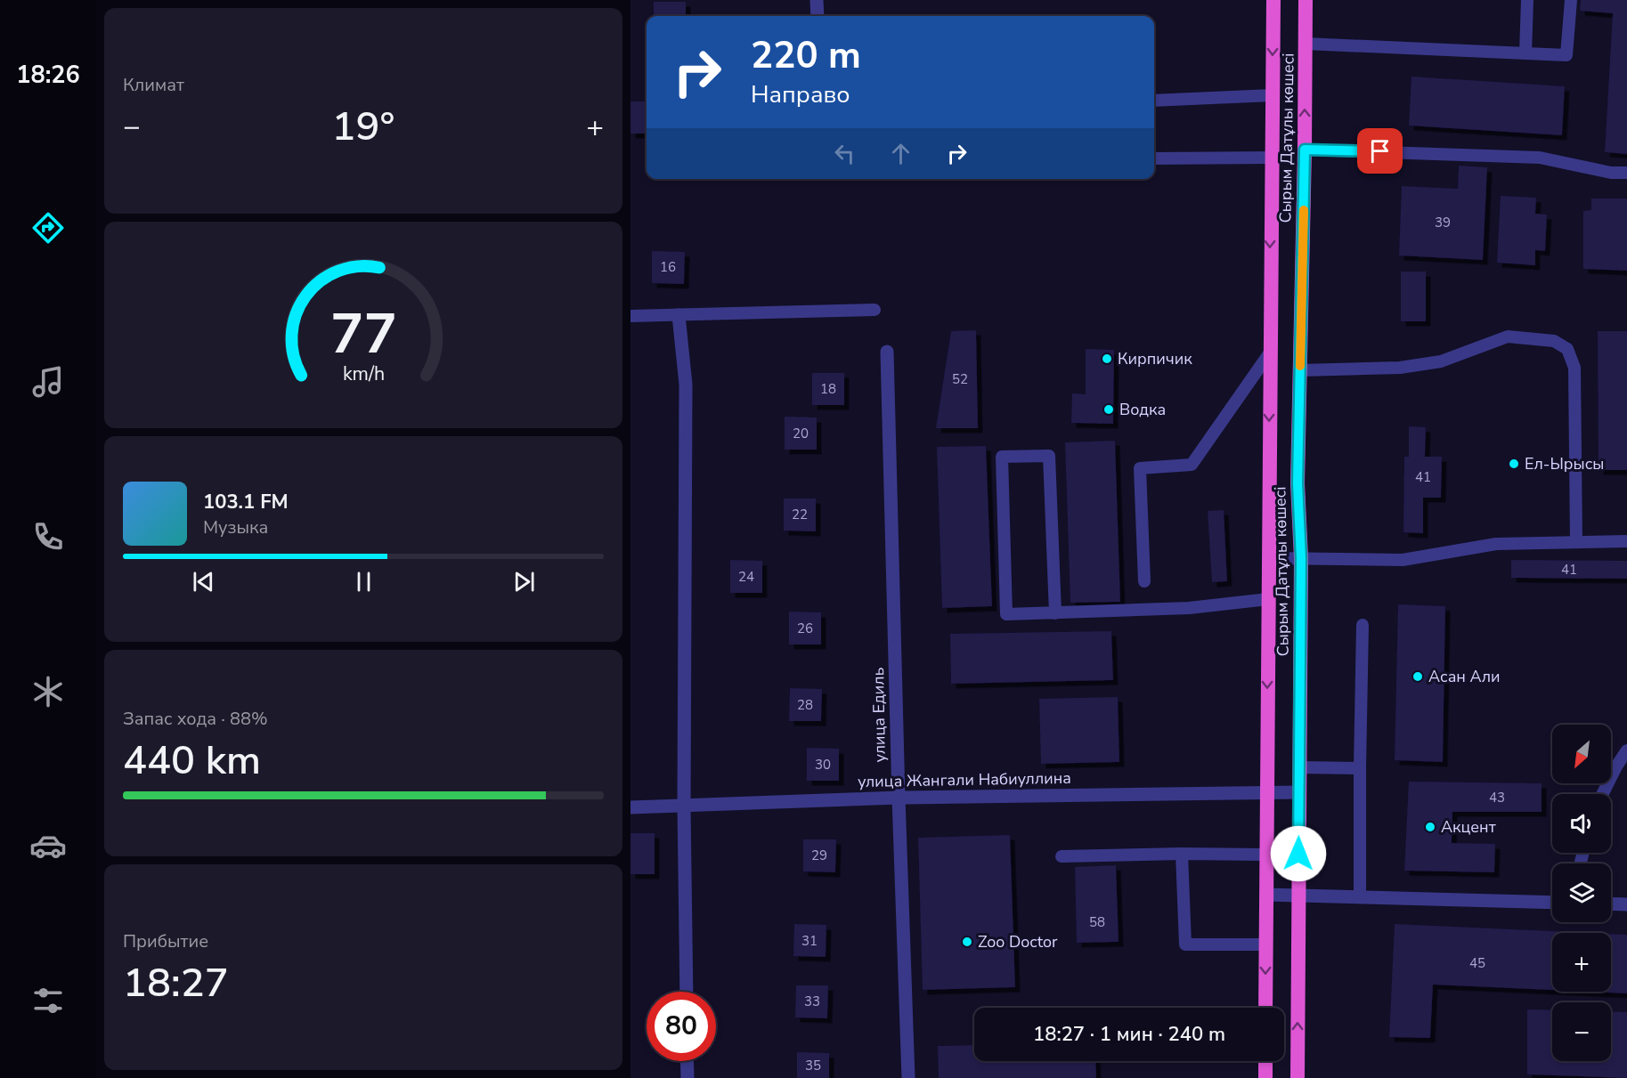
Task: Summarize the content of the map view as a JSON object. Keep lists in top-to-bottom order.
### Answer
{
  "streets": {
    "highway": ["Сырым Датұлы көшесі"],
    "street": ["улица Едиль", "улица Жангали Набиуллина"]
  },
  "crossings": [
    ["Сырым Датұлы көшесі", "улица Жангали Набиуллина"],
    ["улица Едиль", "улица Жангали Набиуллина"]
  ],
  "places": [
    "Кирпичик",
    "Водка",
    "Ел-Ырысы",
    "Асан Али",
    "Акцент",
    "Zoo Doctor"
  ],
  "house_numbers": [
    "39",
    "16",
    "52",
    "18",
    "20",
    "41",
    "22",
    "41",
    "24",
    "26",
    "28",
    "30",
    "43",
    "29",
    "58",
    "31",
    "45",
    "33",
    "35"
  ],
  "north": "bottom left",
  "page": {
    "tabs": "18:26",
    "tile": [
      "Климат",
      ["Запас хода · 88%", "440 km"],
      ["Прибытие", "18:27"]
    ],
    "turn": ["220 m", "Направо"],
    "heat": ["−", "19°", "+"],
    "song": ["103.1 FM", "Музыка"],
    "map_buttons": ["+", "−"],
    "limit": "80",
    "trip": "18:27 · 1 мин · 240 m",
    "gauge": ["77", "km/h"]
  }
}
